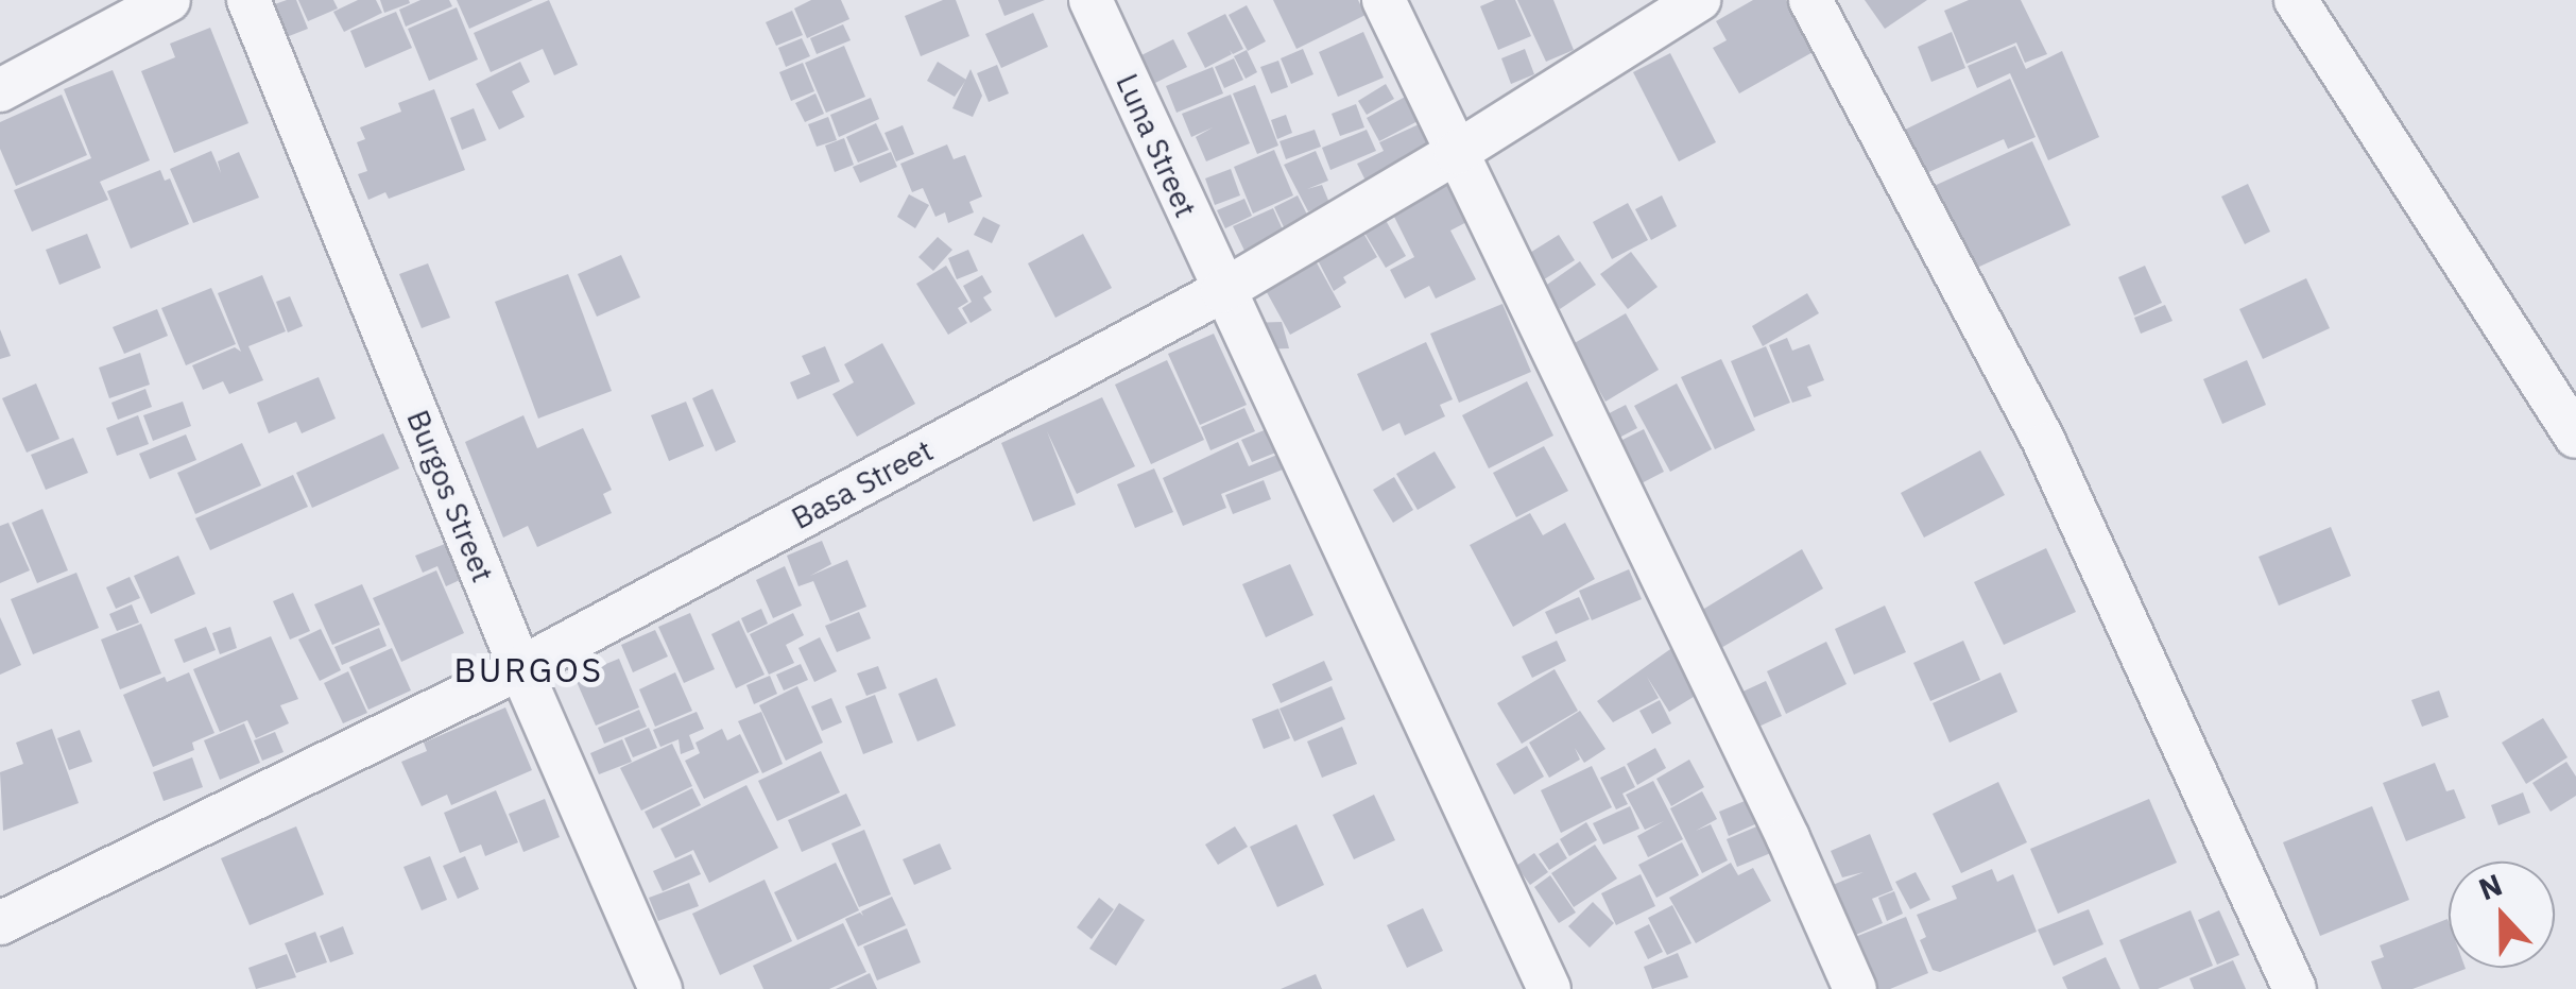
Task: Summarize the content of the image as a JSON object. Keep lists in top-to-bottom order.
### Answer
{
  "streets": {
    "street": ["Luna Street", "Basa Street", "Burgos Street"]
  },
  "crossings": [
    ["Luna Street", "Basa Street"],
    ["Basa Street", "Burgos Street"]
  ],
  "districts": ["BURGOS"],
  "north": "top"
}
